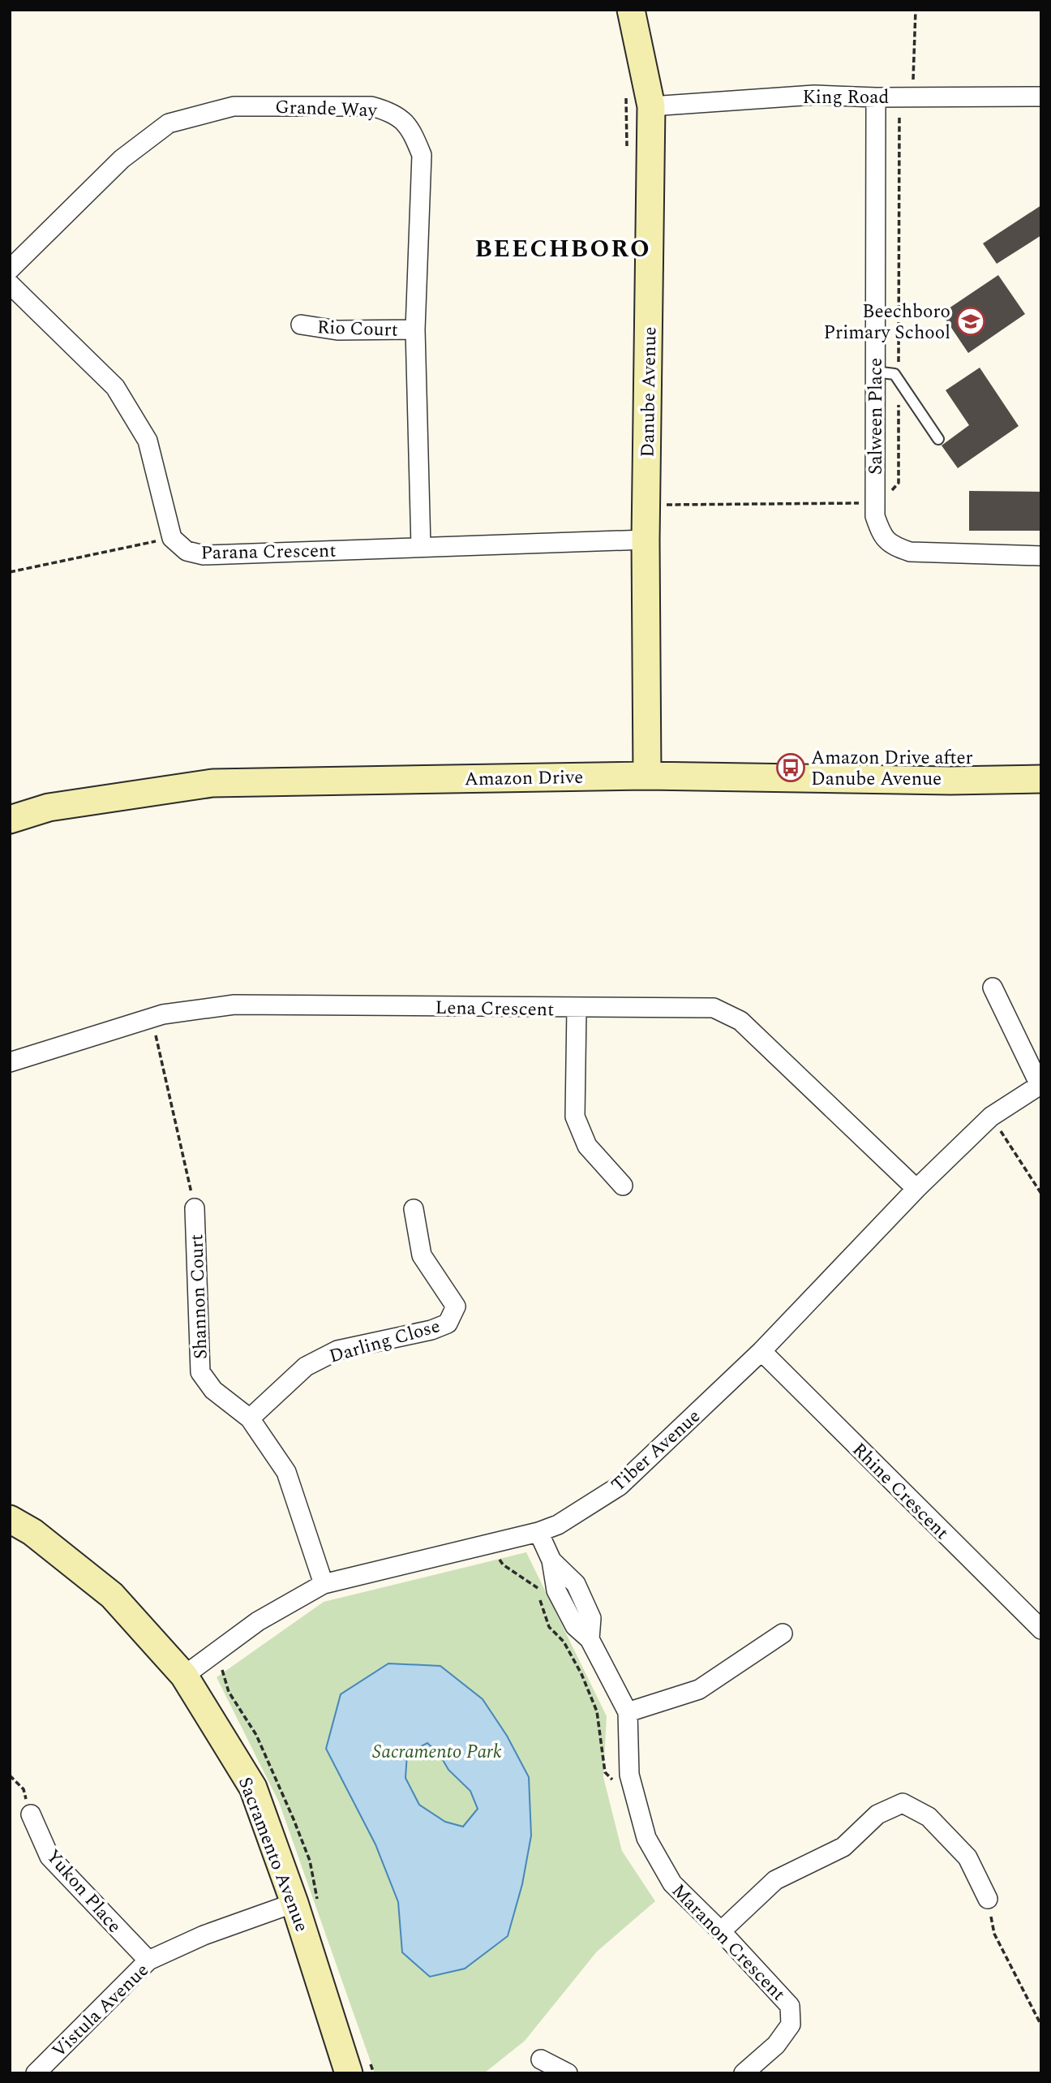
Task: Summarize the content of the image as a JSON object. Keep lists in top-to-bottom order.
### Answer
{
  "streets": {
    "street": [
      "King Road",
      "Grande Way",
      "Rio Court",
      "Danube Avenue",
      "Salween Place",
      "Parana Crescent",
      "Amazon Drive",
      "Lena Crescent",
      "Shannon Court",
      "Darling Close",
      "Tiber Avenue",
      "Rhine Crescent",
      "Sacramento Avenue",
      "Yukon Place",
      "Maranon Crescent",
      "Vistula Avenue"
    ]
  },
  "crossings": [
    ["King Road", "Danube Avenue"],
    ["King Road", "Salween Place"],
    ["Grande Way", "Rio Court"],
    ["Grande Way", "Parana Crescent"],
    ["Danube Avenue", "Parana Crescent"],
    ["Danube Avenue", "Amazon Drive"],
    ["Lena Crescent", "Tiber Avenue"],
    ["Shannon Court", "Darling Close"],
    ["Shannon Court", "Tiber Avenue"],
    ["Tiber Avenue", "Rhine Crescent"],
    ["Tiber Avenue", "Sacramento Avenue"],
    ["Tiber Avenue", "Maranon Crescent"],
    ["Sacramento Avenue", "Vistula Avenue"],
    ["Yukon Place", "Vistula Avenue"]
  ],
  "districts": ["BEECHBORO"],
  "parks": ["Sacramento Park"],
  "places": {
    "school or university": ["Beechboro Primary School"],
    "bus stop": ["Amazon Drive after Danube Avenue"]
  }
}
